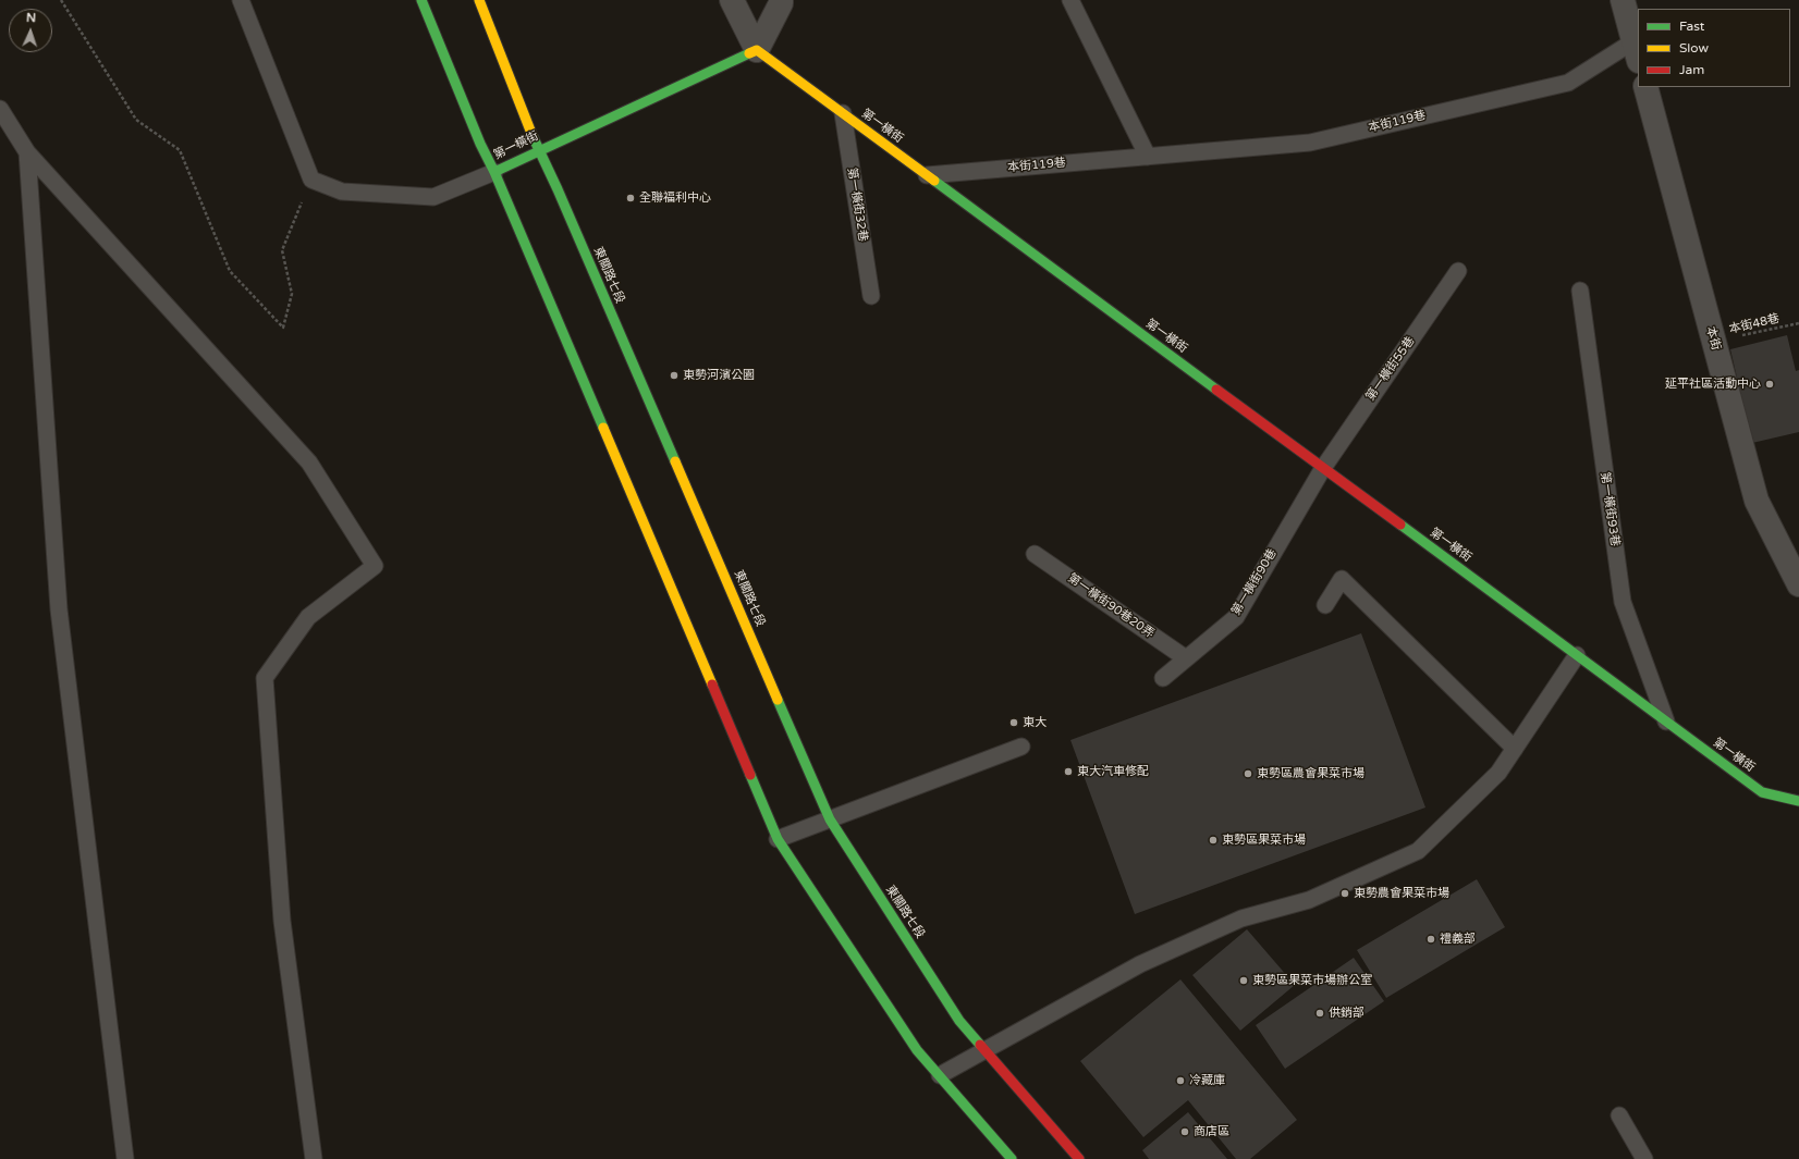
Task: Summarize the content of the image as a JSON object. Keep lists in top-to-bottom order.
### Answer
{
  "streets": {
    "main road": ["第一橫街", "東關路七段"],
    "street": ["本街"],
    "lane": [
      "本街119巷",
      "第一橫街32巷",
      "第一橫街55巷",
      "第一橫街93巷",
      "第一橫街90巷",
      "第一橫街90巷20弄"
    ],
    "path": ["本街48巷"]
  },
  "crossings": [
    ["本街119巷", "第一橫街"],
    ["第一橫街", "第一橫街32巷"],
    ["第一橫街", "東關路七段"],
    ["第一橫街", "第一橫街55巷"],
    ["第一橫街", "第一橫街93巷"],
    ["第一橫街", "第一橫街90巷"],
    ["本街48巷", "本街"],
    ["第一橫街55巷", "第一橫街90巷"],
    ["第一橫街90巷", "第一橫街90巷20弄"]
  ],
  "places": [
    "全聯福利中心",
    "東勢河濱公園",
    "延平社區活動中心",
    "東大",
    "東大汽車修配",
    "東勢區農會果菜市場",
    "東勢區果菜市場",
    "東勢農會果菜市場",
    "禮義部",
    "東勢區果菜市場辦公室",
    "供銷部",
    "冷藏庫",
    "商店區"
  ],
  "legend": ["Fast", "Slow", "Jam"],
  "north": "top"
}
